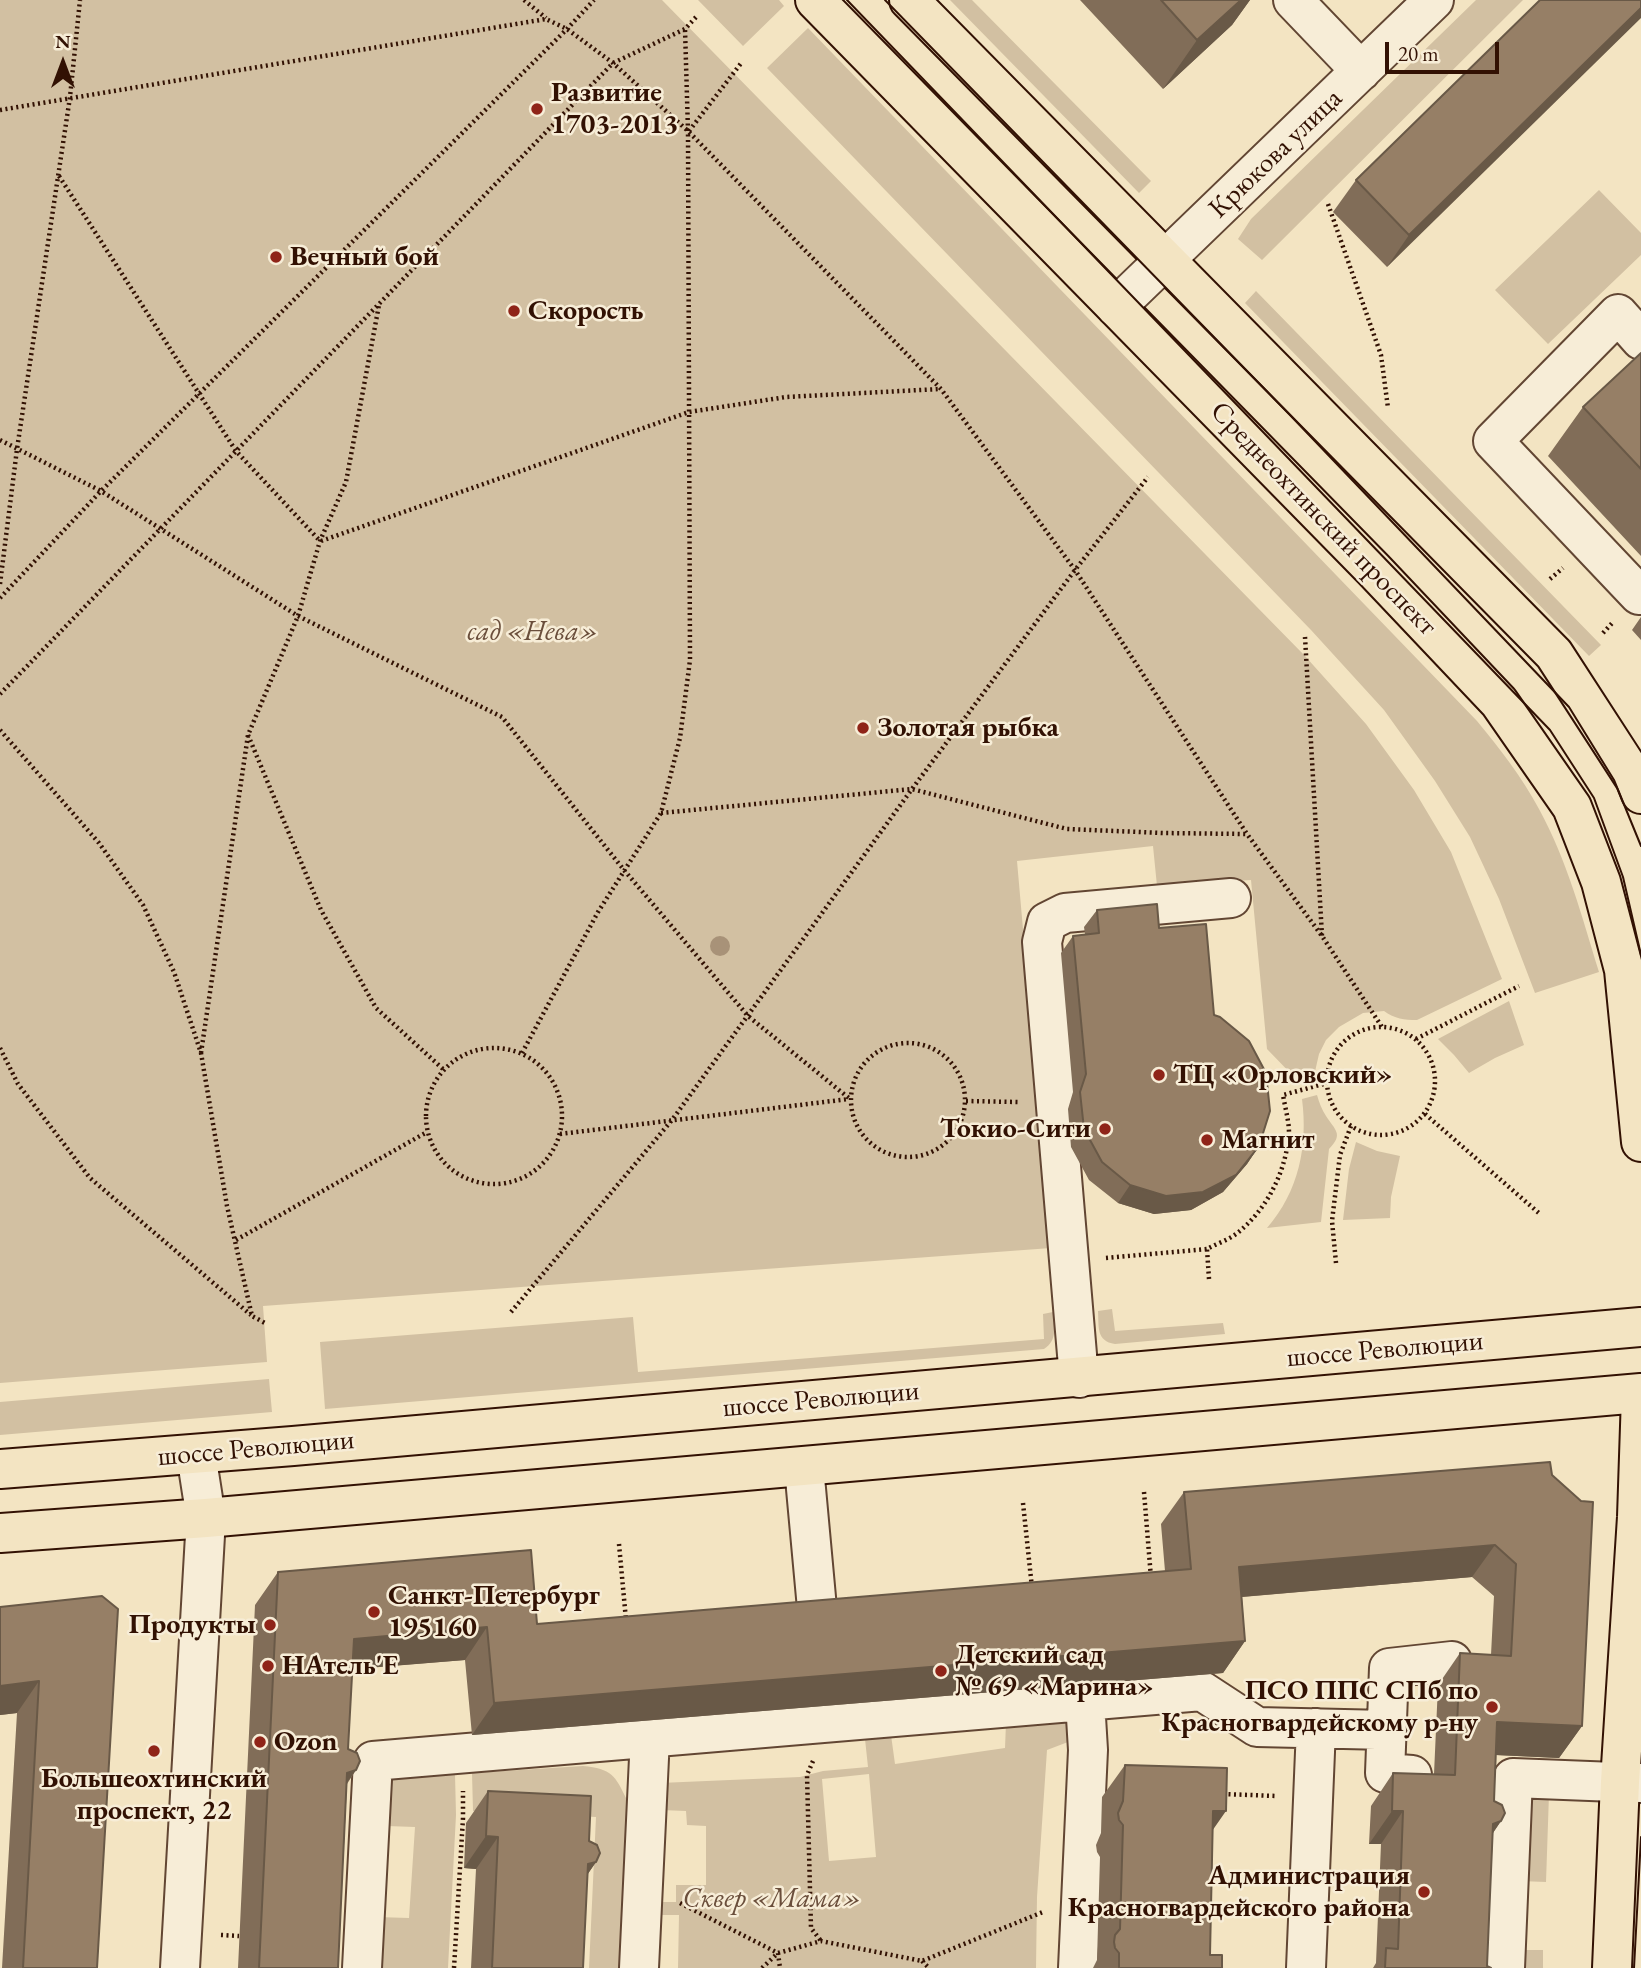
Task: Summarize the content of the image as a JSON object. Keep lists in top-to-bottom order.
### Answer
{
  "streets": {
    "main road": ["Среднеохтинский проспект", "шоссе Революции"],
    "street": ["Крюкова улица"]
  },
  "crossings": [
    ["Крюкова улица", "Среднеохтинский проспект"]
  ],
  "parks": ["сад «Нева»", "Сквер «Мама»"],
  "places": [
    "Развитие 1703-2013",
    "Вечный бой",
    "Скорость",
    "Золотая рыбка",
    "ТЦ «Орловский»",
    "Токио-Сити",
    "Магнит",
    "Санкт-Петербург 195160",
    "Продукты",
    "НАтель'Е",
    "Детский сад № 69 «Марина»",
    "ПСО ППС СПб по Красногвардейскому р-ну",
    "Ozon",
    "Большеохтинский проспект, 22",
    "Администрация Красногвардейского района"
  ],
  "scale_bar": "20 m",
  "north": "top"
}
